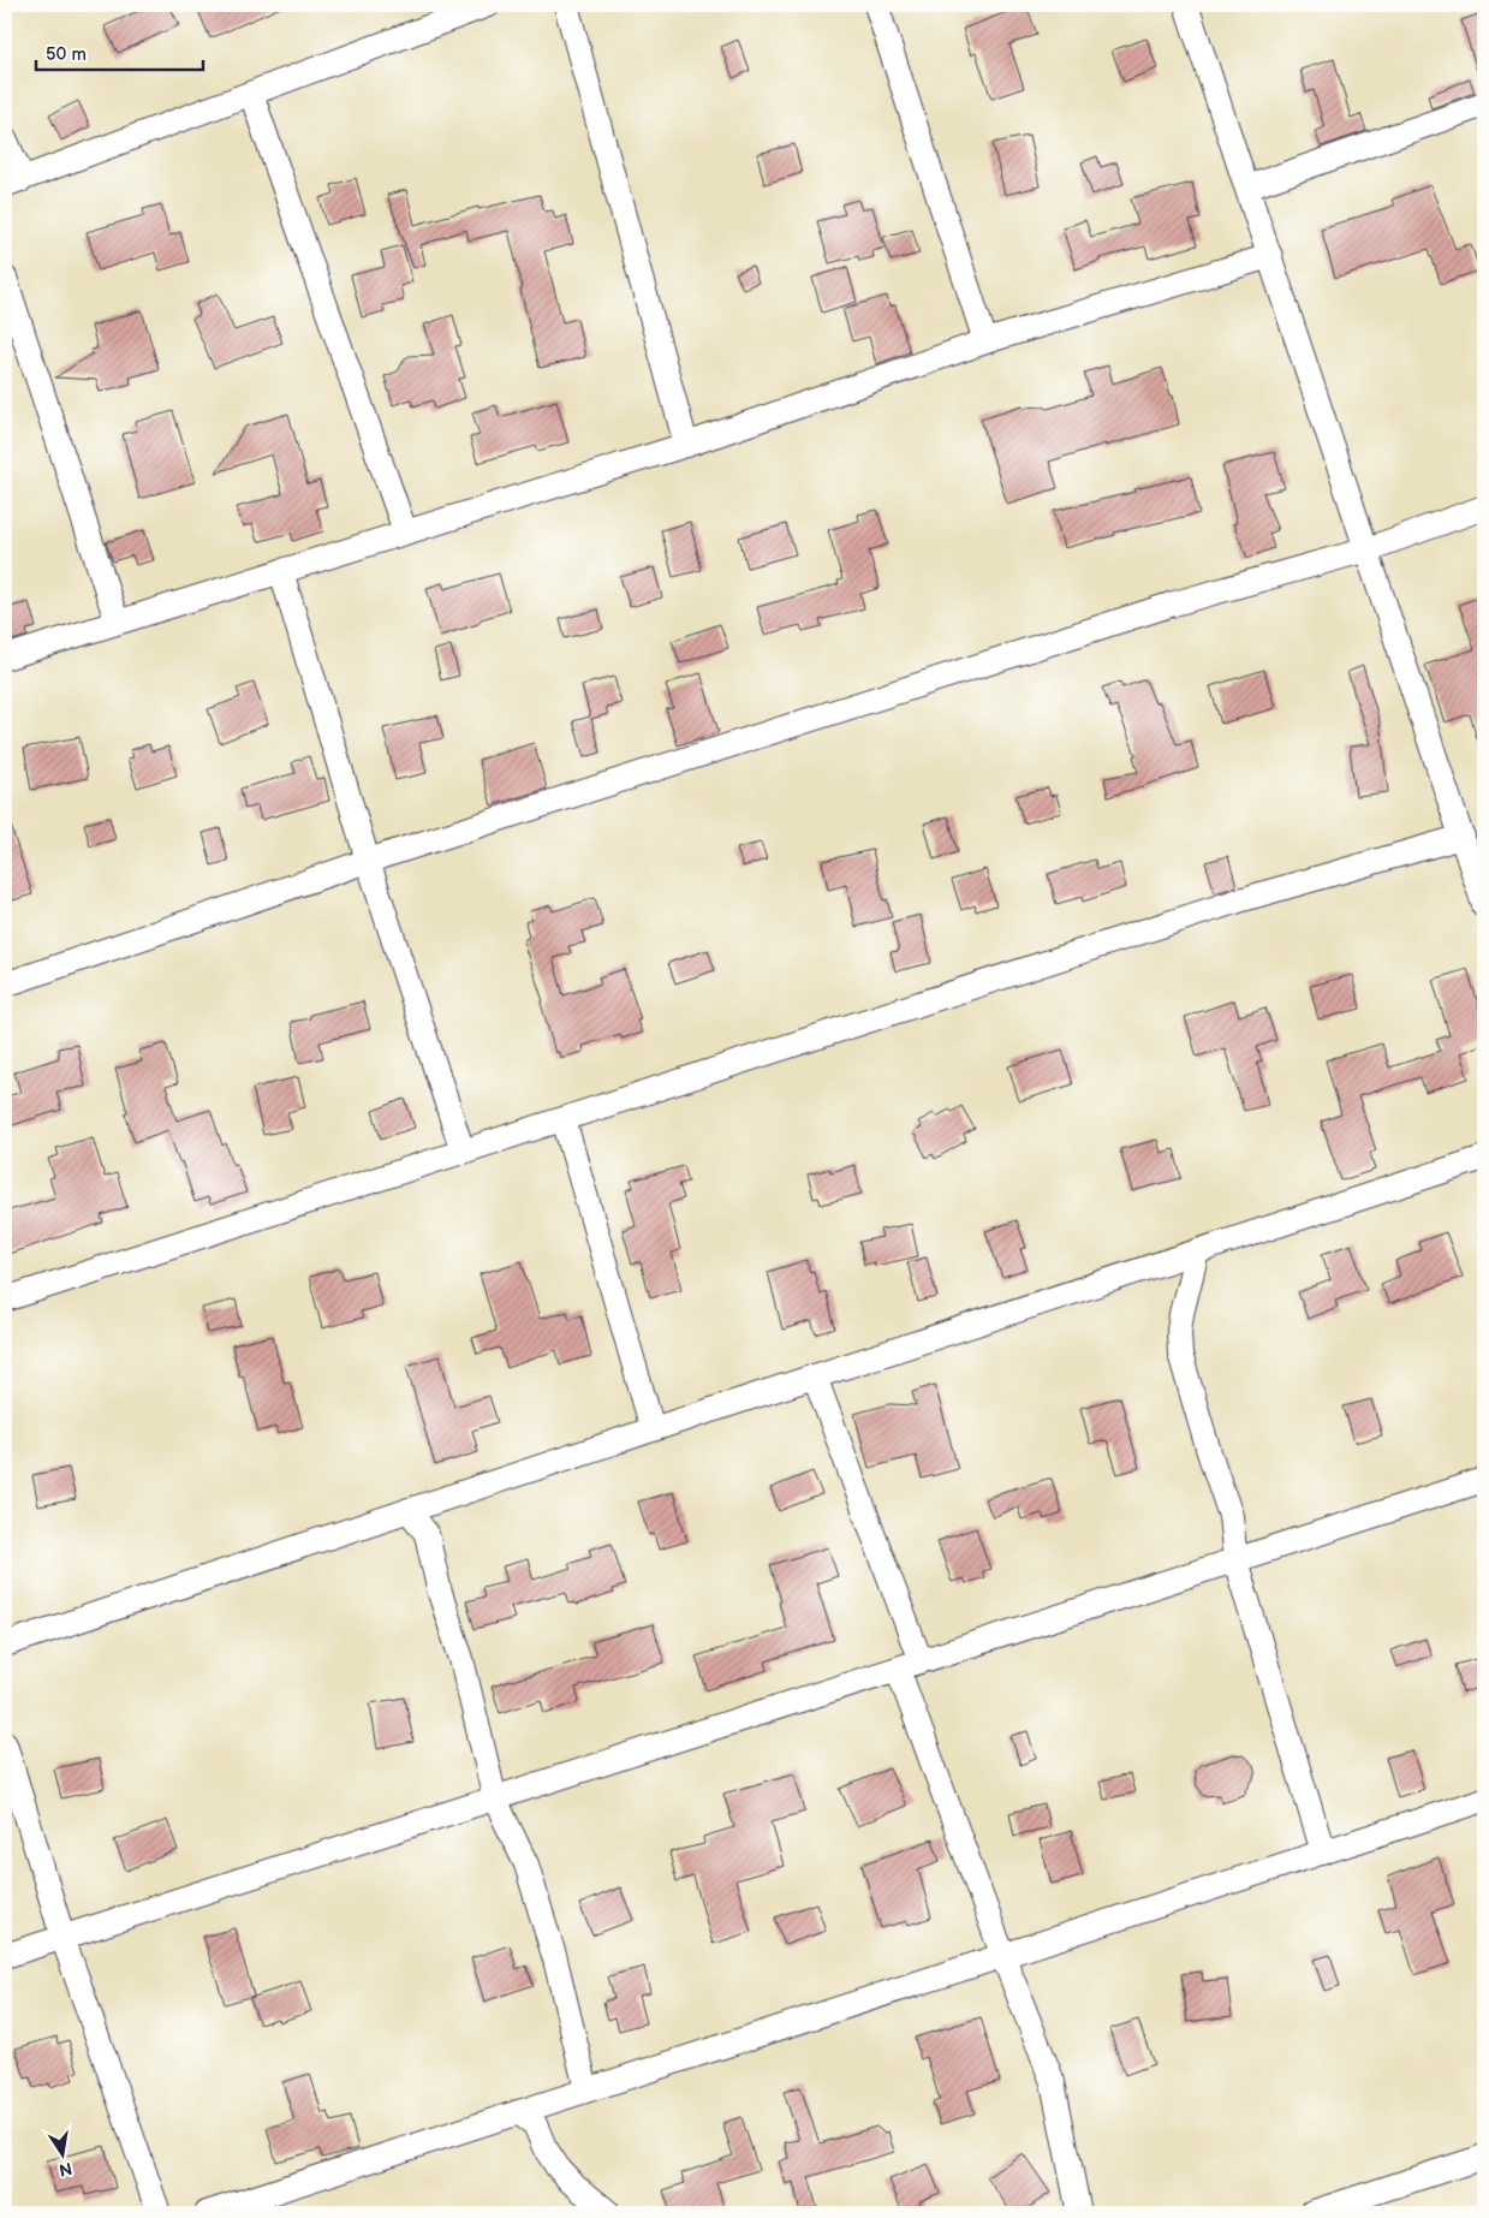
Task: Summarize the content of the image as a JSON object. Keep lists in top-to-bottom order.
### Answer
{
  "scale_bar": "50 m",
  "north": "bottom"
}
